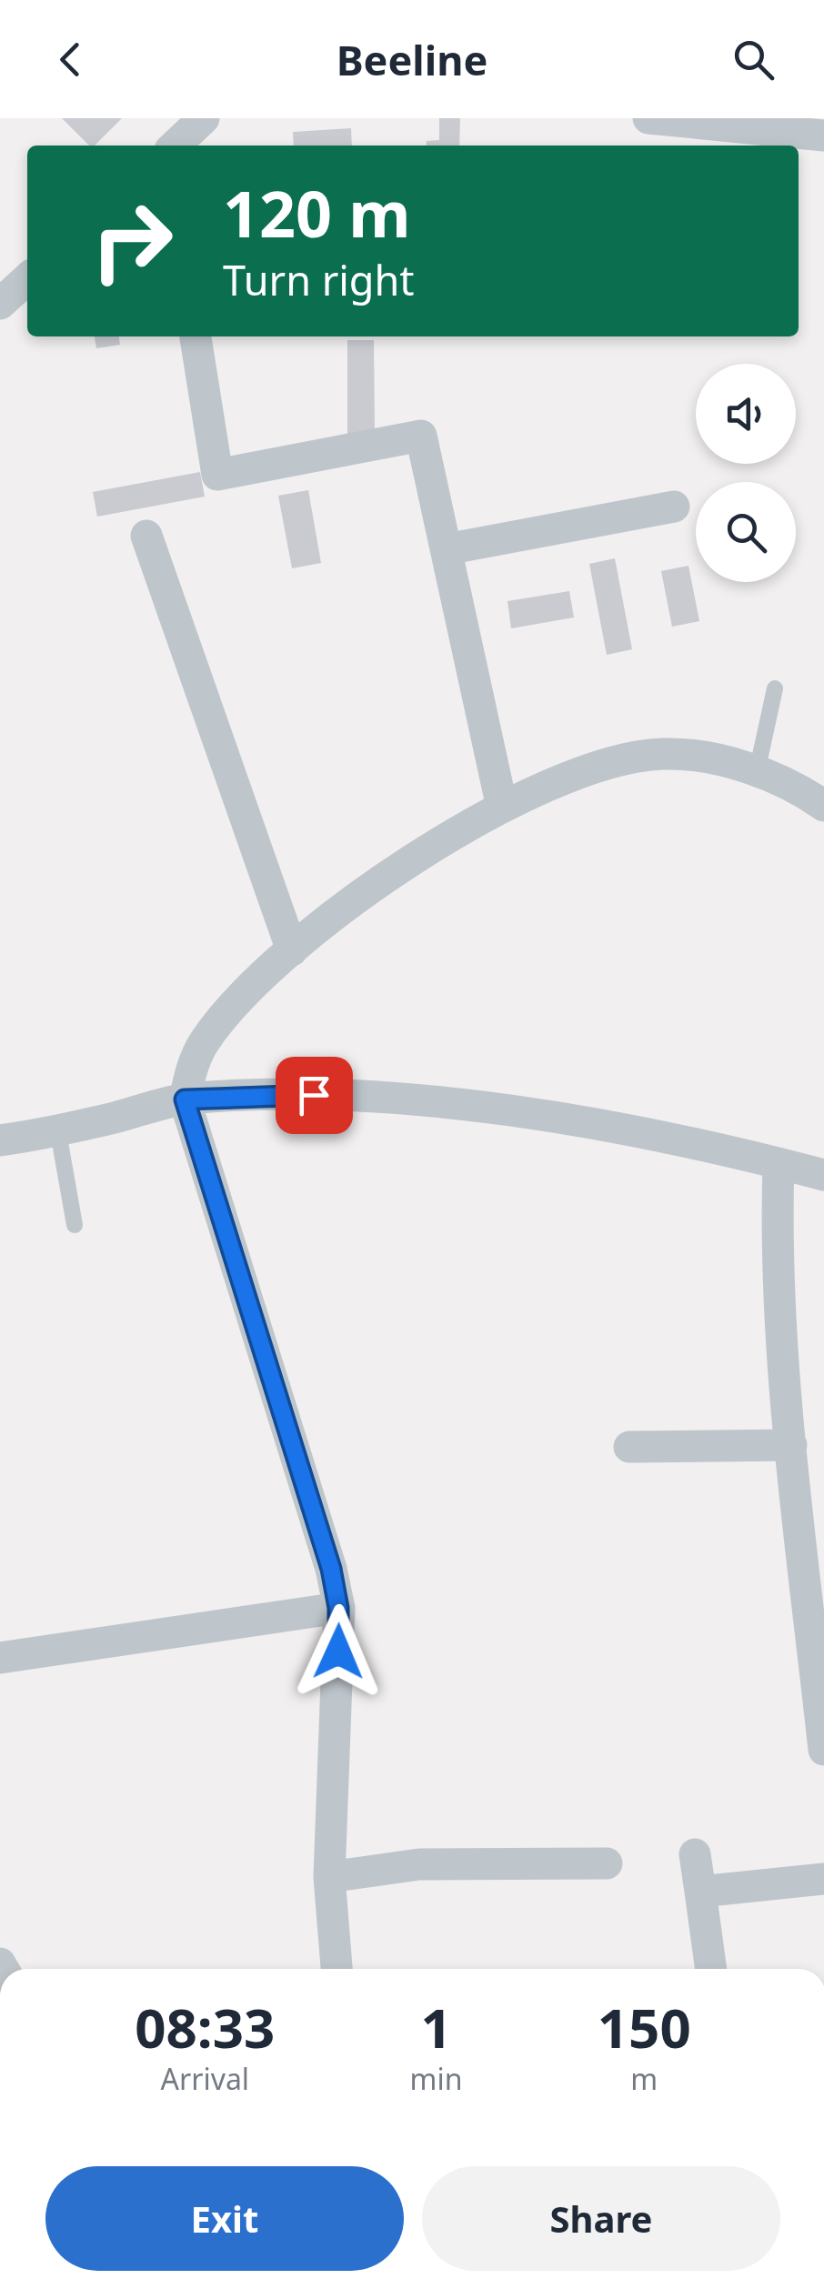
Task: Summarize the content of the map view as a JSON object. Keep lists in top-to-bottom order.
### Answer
{
  "page": {
    "header": "Beeline",
    "turn": ["120 m", "Turn right"],
    "eta": [
      "08:33",
      "Arrival",
      "1",
      "min",
      "150",
      "m"
    ],
    "buttons": ["Exit", "Share"]
  }
}
